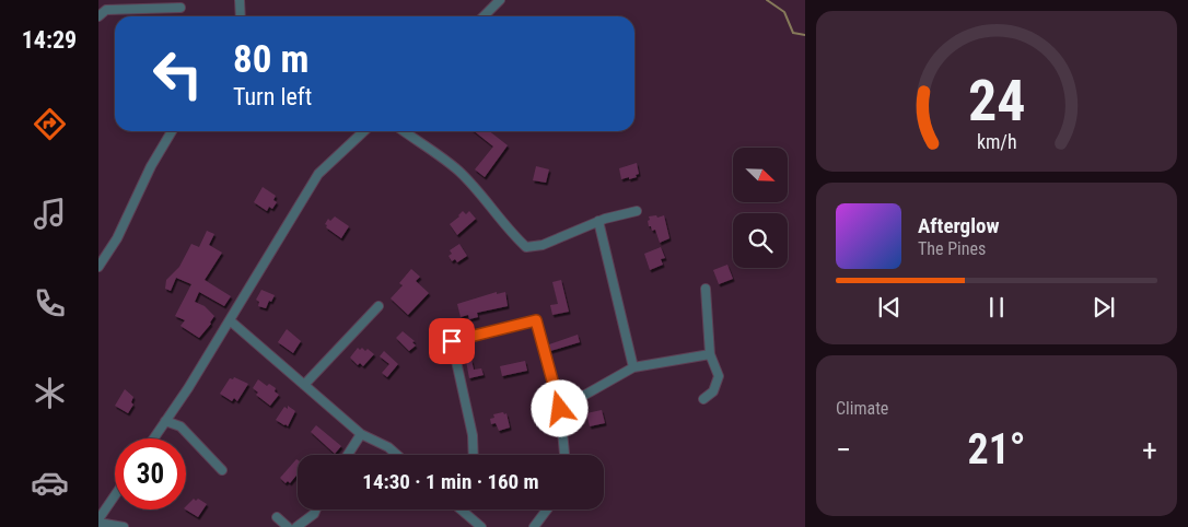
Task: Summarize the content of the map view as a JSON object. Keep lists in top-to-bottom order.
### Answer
{
  "north": "bottom right",
  "page": {
    "tabs": "14:29",
    "turn": ["80 m", "Turn left"],
    "song": ["Afterglow", "The Pines"],
    "tile": "Climate",
    "heat": ["−", "21°", "+"],
    "limit": "30",
    "trip": "14:30 · 1 min · 160 m",
    "gauge": ["24", "km/h"]
  }
}
